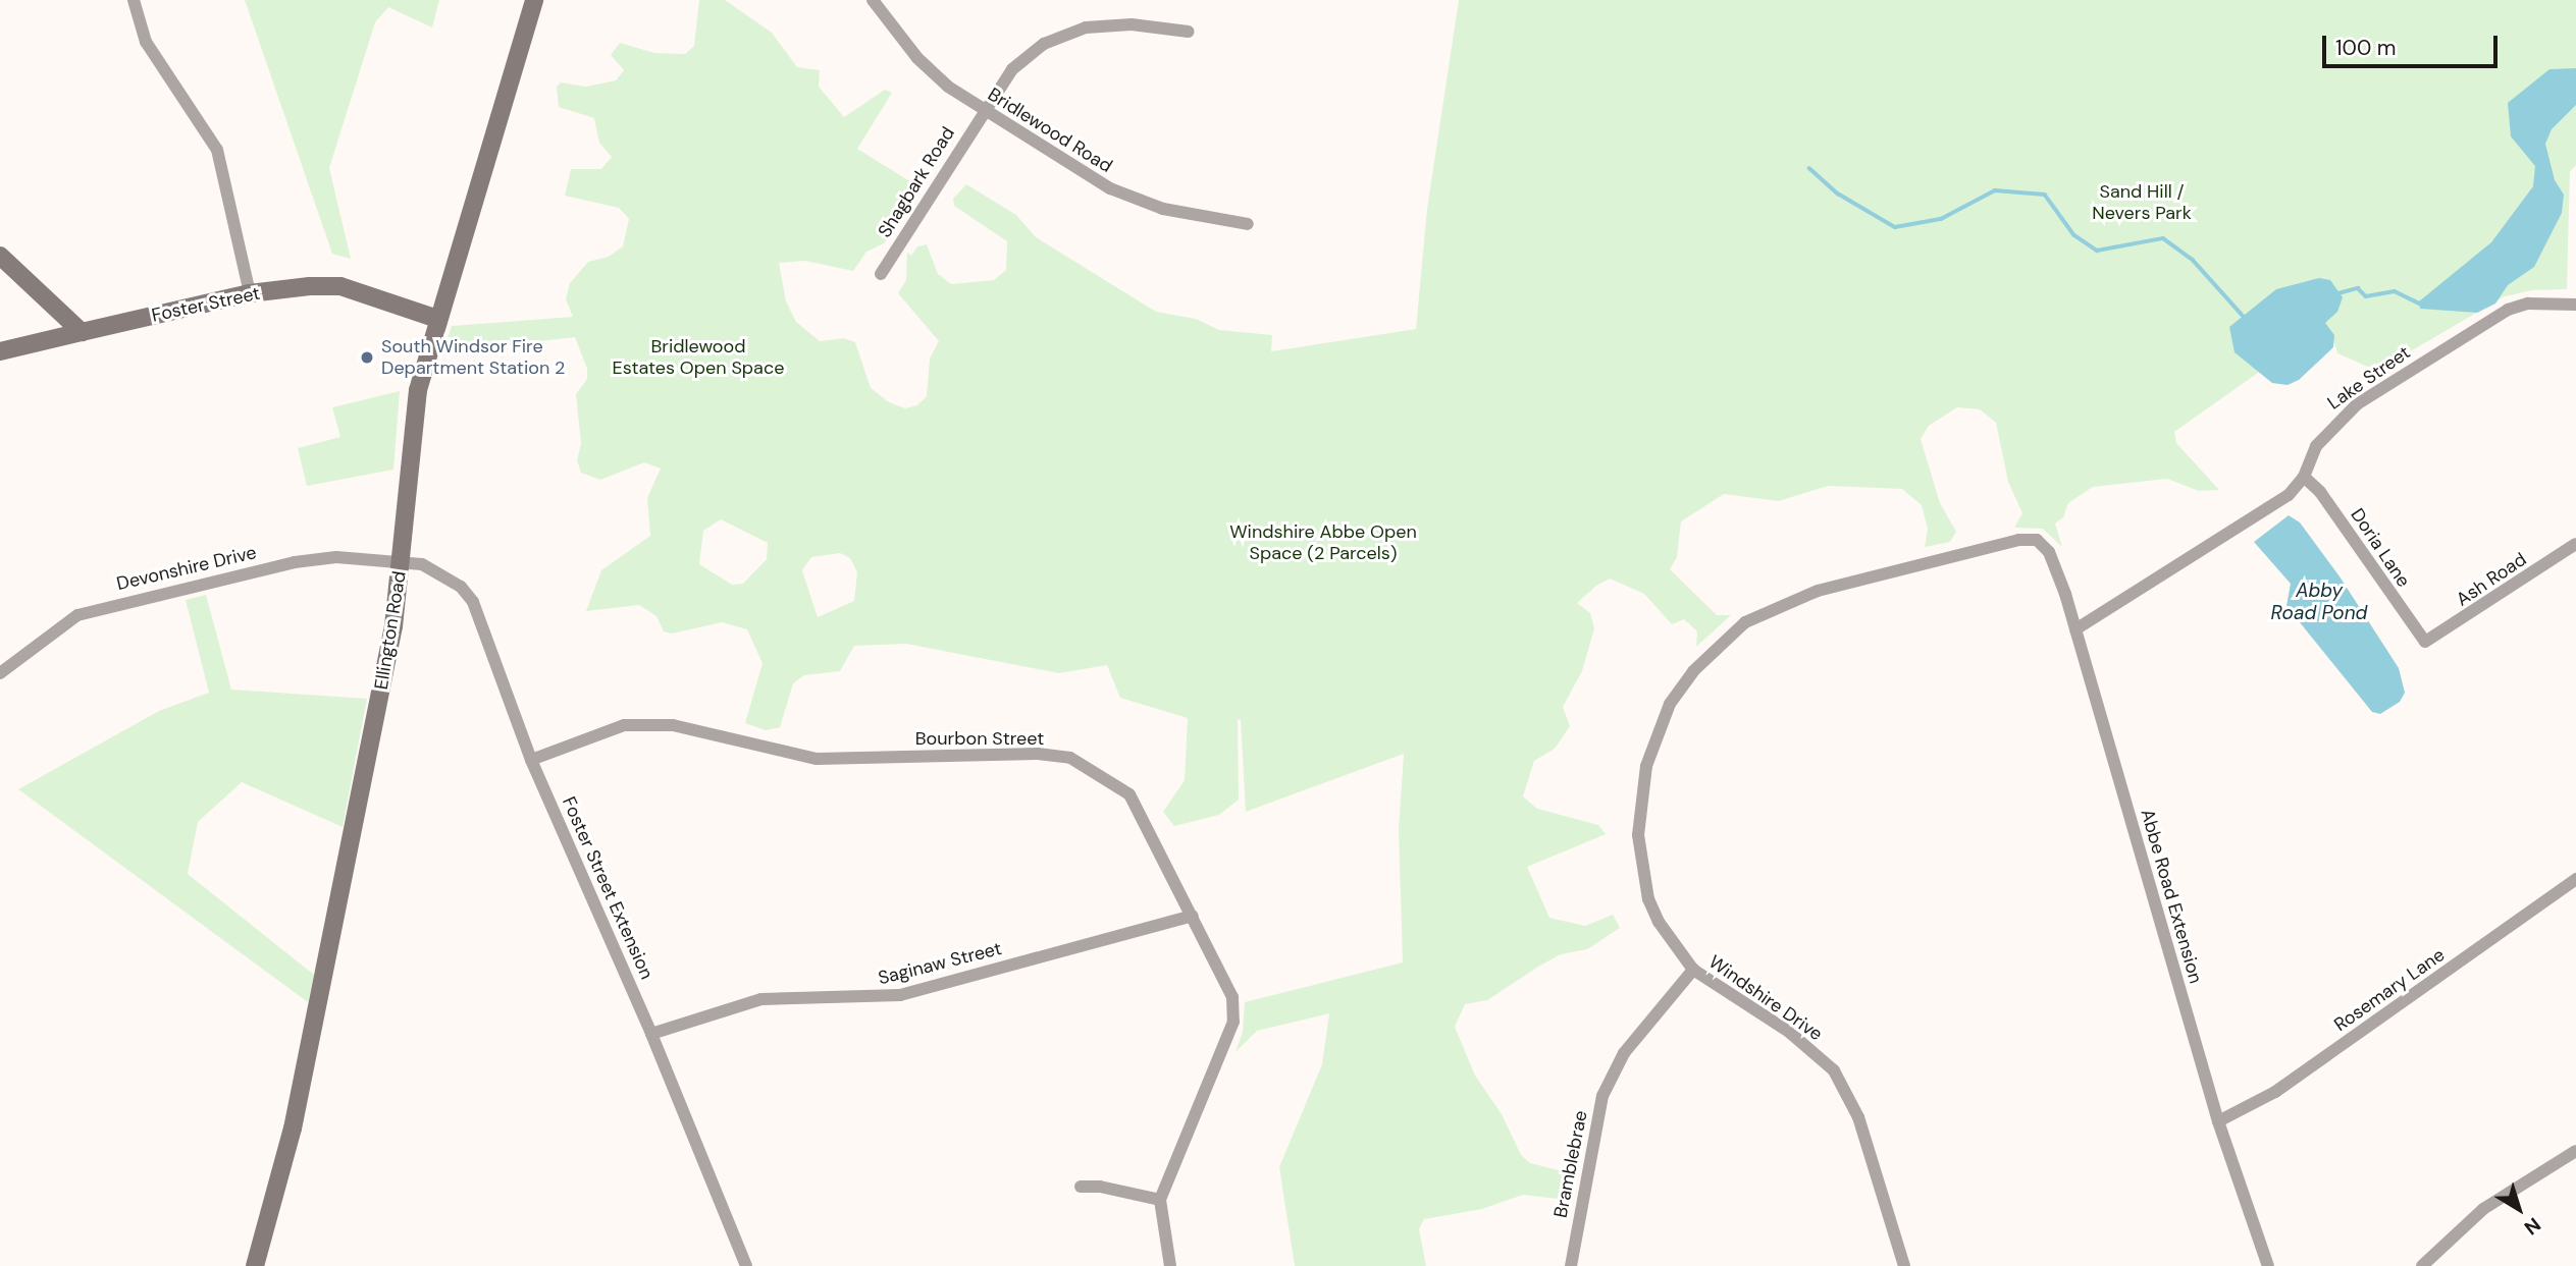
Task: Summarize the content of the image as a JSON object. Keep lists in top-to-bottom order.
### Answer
{
  "streets": {
    "main road": ["Foster Street", "Ellington Road"],
    "street": [
      "Bridlewood Road",
      "Shagbark Road",
      "Lake Street",
      "Doria Lane",
      "Devonshire Drive",
      "Ash Road",
      "Bourbon Street",
      "Foster Street Extension",
      "Abbe Road Extension",
      "Saginaw Street",
      "Rosemary Lane",
      "Windshire Drive",
      "Bramblebrae"
    ]
  },
  "crossings": [
    ["Bridlewood Road", "Shagbark Road"],
    ["Foster Street", "Ellington Road"],
    ["Lake Street", "Doria Lane"],
    ["Lake Street", "Abbe Road Extension"],
    ["Doria Lane", "Ash Road"],
    ["Devonshire Drive", "Ellington Road"],
    ["Devonshire Drive", "Foster Street Extension"],
    ["Ellington Road", "Foster Street Extension"],
    ["Bourbon Street", "Foster Street Extension"],
    ["Bourbon Street", "Saginaw Street"],
    ["Foster Street Extension", "Saginaw Street"],
    ["Abbe Road Extension", "Rosemary Lane"],
    ["Abbe Road Extension", "Windshire Drive"],
    ["Windshire Drive", "Bramblebrae"]
  ],
  "water": ["Abby Road Pond"],
  "parks": ["Sand Hill / Nevers Park", "Bridlewood Estates Open Space", "Windshire Abbe Open Space (2 Parcels)"],
  "places": ["South Windsor Fire Department Station 2"],
  "scale_bar": "100 m",
  "north": "bottom right"
}
